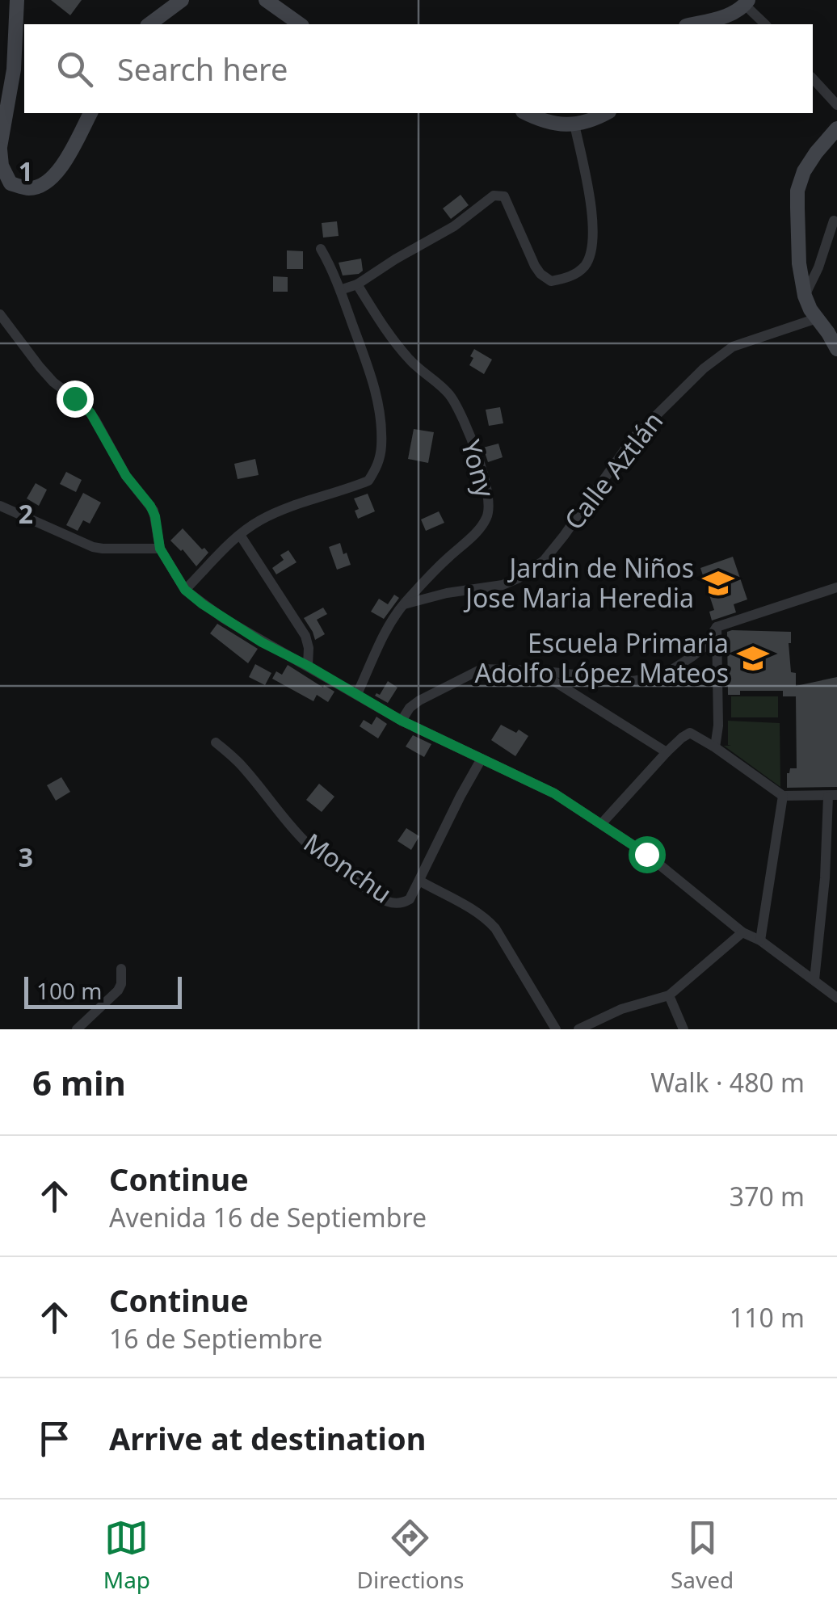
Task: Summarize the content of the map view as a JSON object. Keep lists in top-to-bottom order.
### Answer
{
  "streets": {
    "street": ["Yony", "Calle Aztlán", "Monchu"]
  },
  "crossings": [
    ["Yony", "Calle Aztlán"]
  ],
  "places": {
    "school or university": ["Jardin de Niños Jose Maria Heredia", "Escuela Primaria Adolfo López Mateos"]
  },
  "scale_bar": "100 m",
  "page": {
    "search": "Search here",
    "scale": "100 m",
    "heading": ["6 min", "Walk · 480 m"],
    "list": [
      ["Continue", "Avenida 16 de Septiembre", "370 m"],
      ["Continue", "16 de Septiembre", "110 m"],
      "Arrive at destination"
    ],
    "nav": ["Map", "Directions", "Saved"]
  },
  "grid": {
    "rows": ["1", "2", "3"]
  }
}
